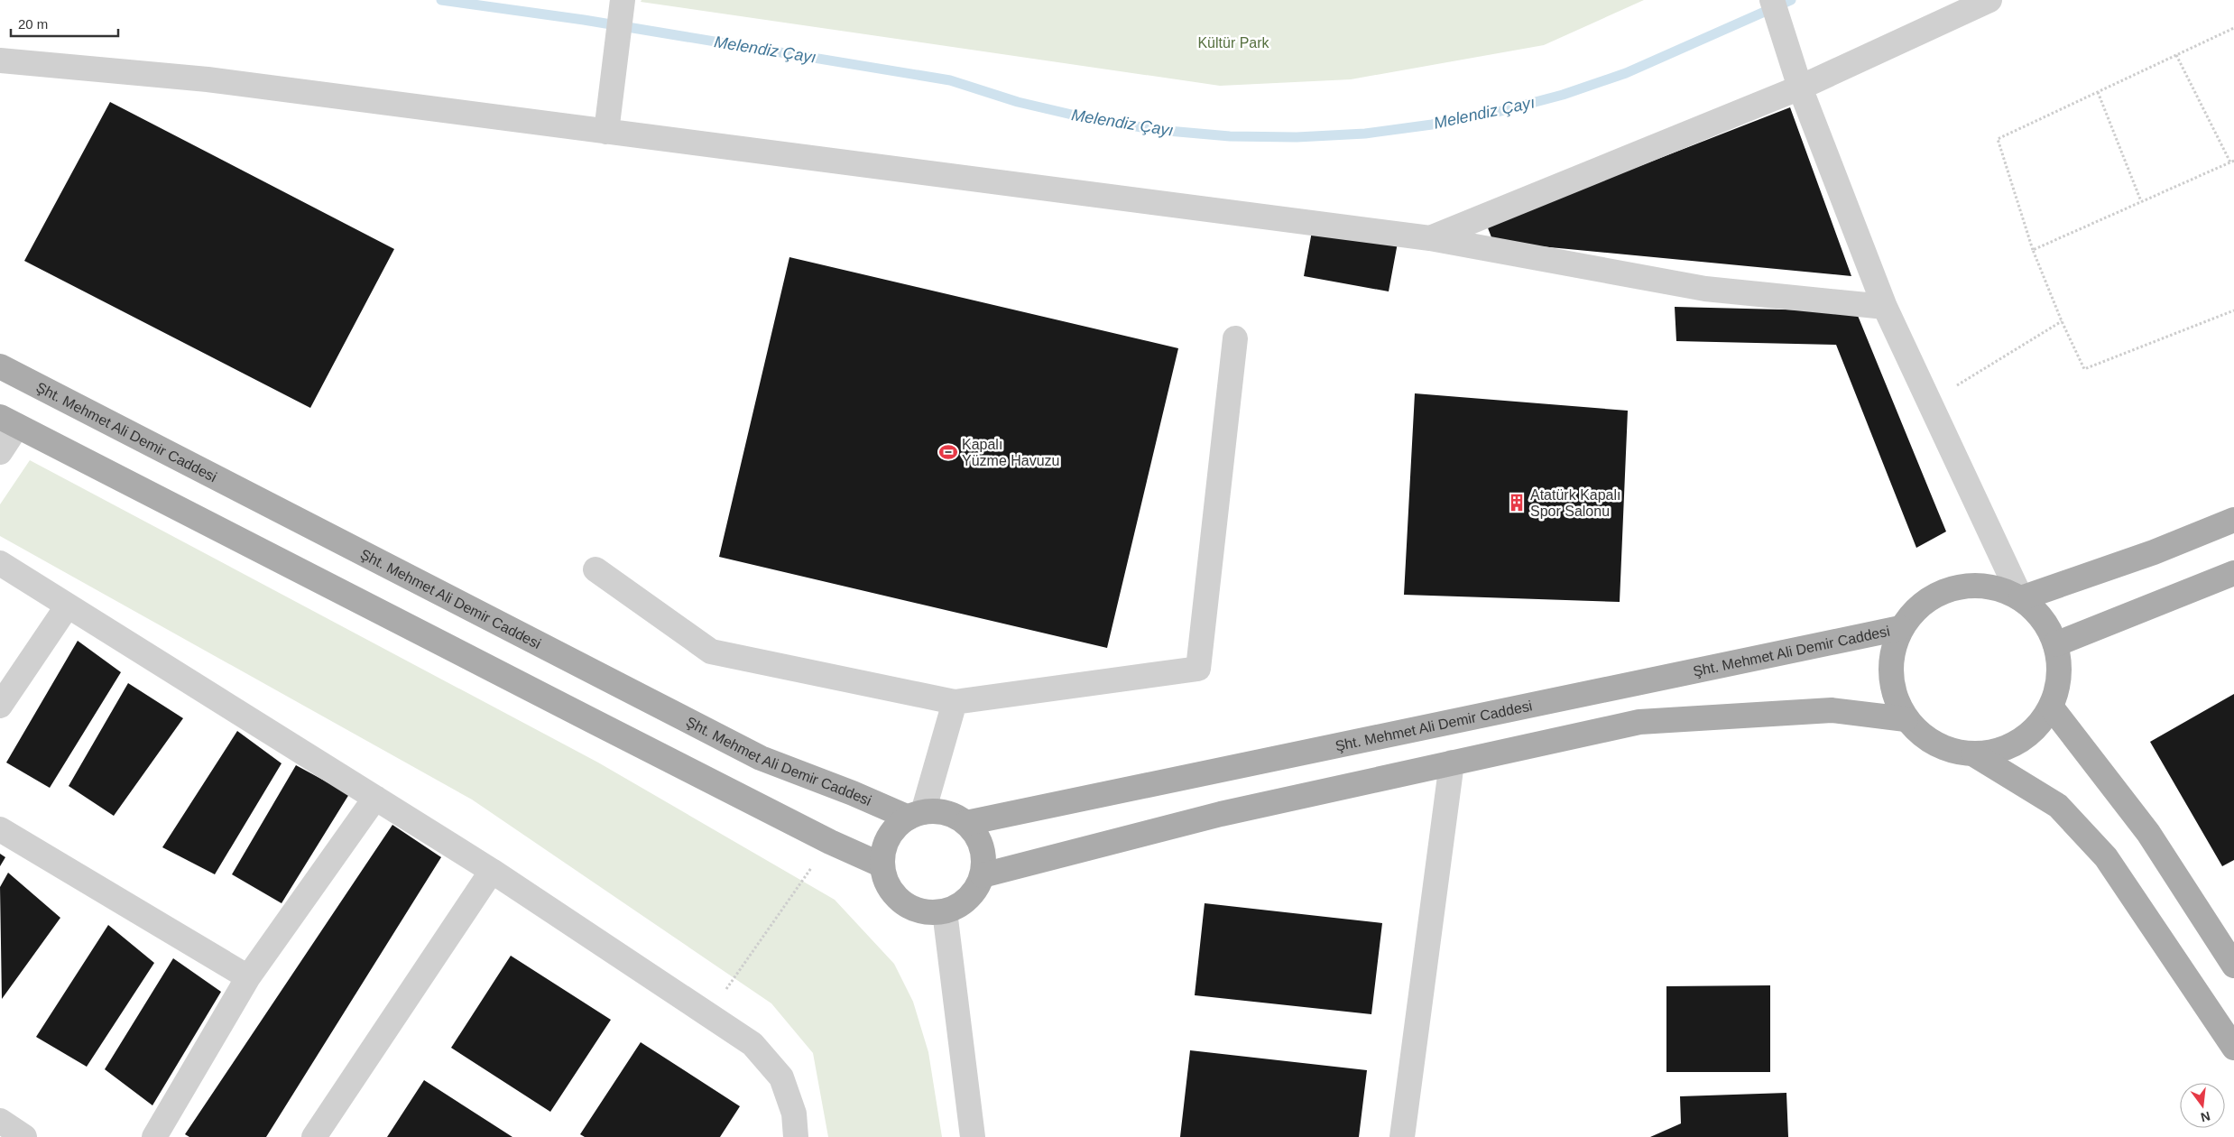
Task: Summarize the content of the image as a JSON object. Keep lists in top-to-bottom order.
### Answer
{
  "streets": {
    "main road": ["Şht. Mehmet Ali Demir Caddesi"]
  },
  "water": ["Melendiz Çayı"],
  "parks": ["Kültür Park"],
  "places": {
    "sports": ["Kapalı Yüzme Havuzu"],
    "building": ["Atatürk Kapalı Spor Salonu"]
  },
  "scale_bar": "20 m",
  "north": "bottom"
}
